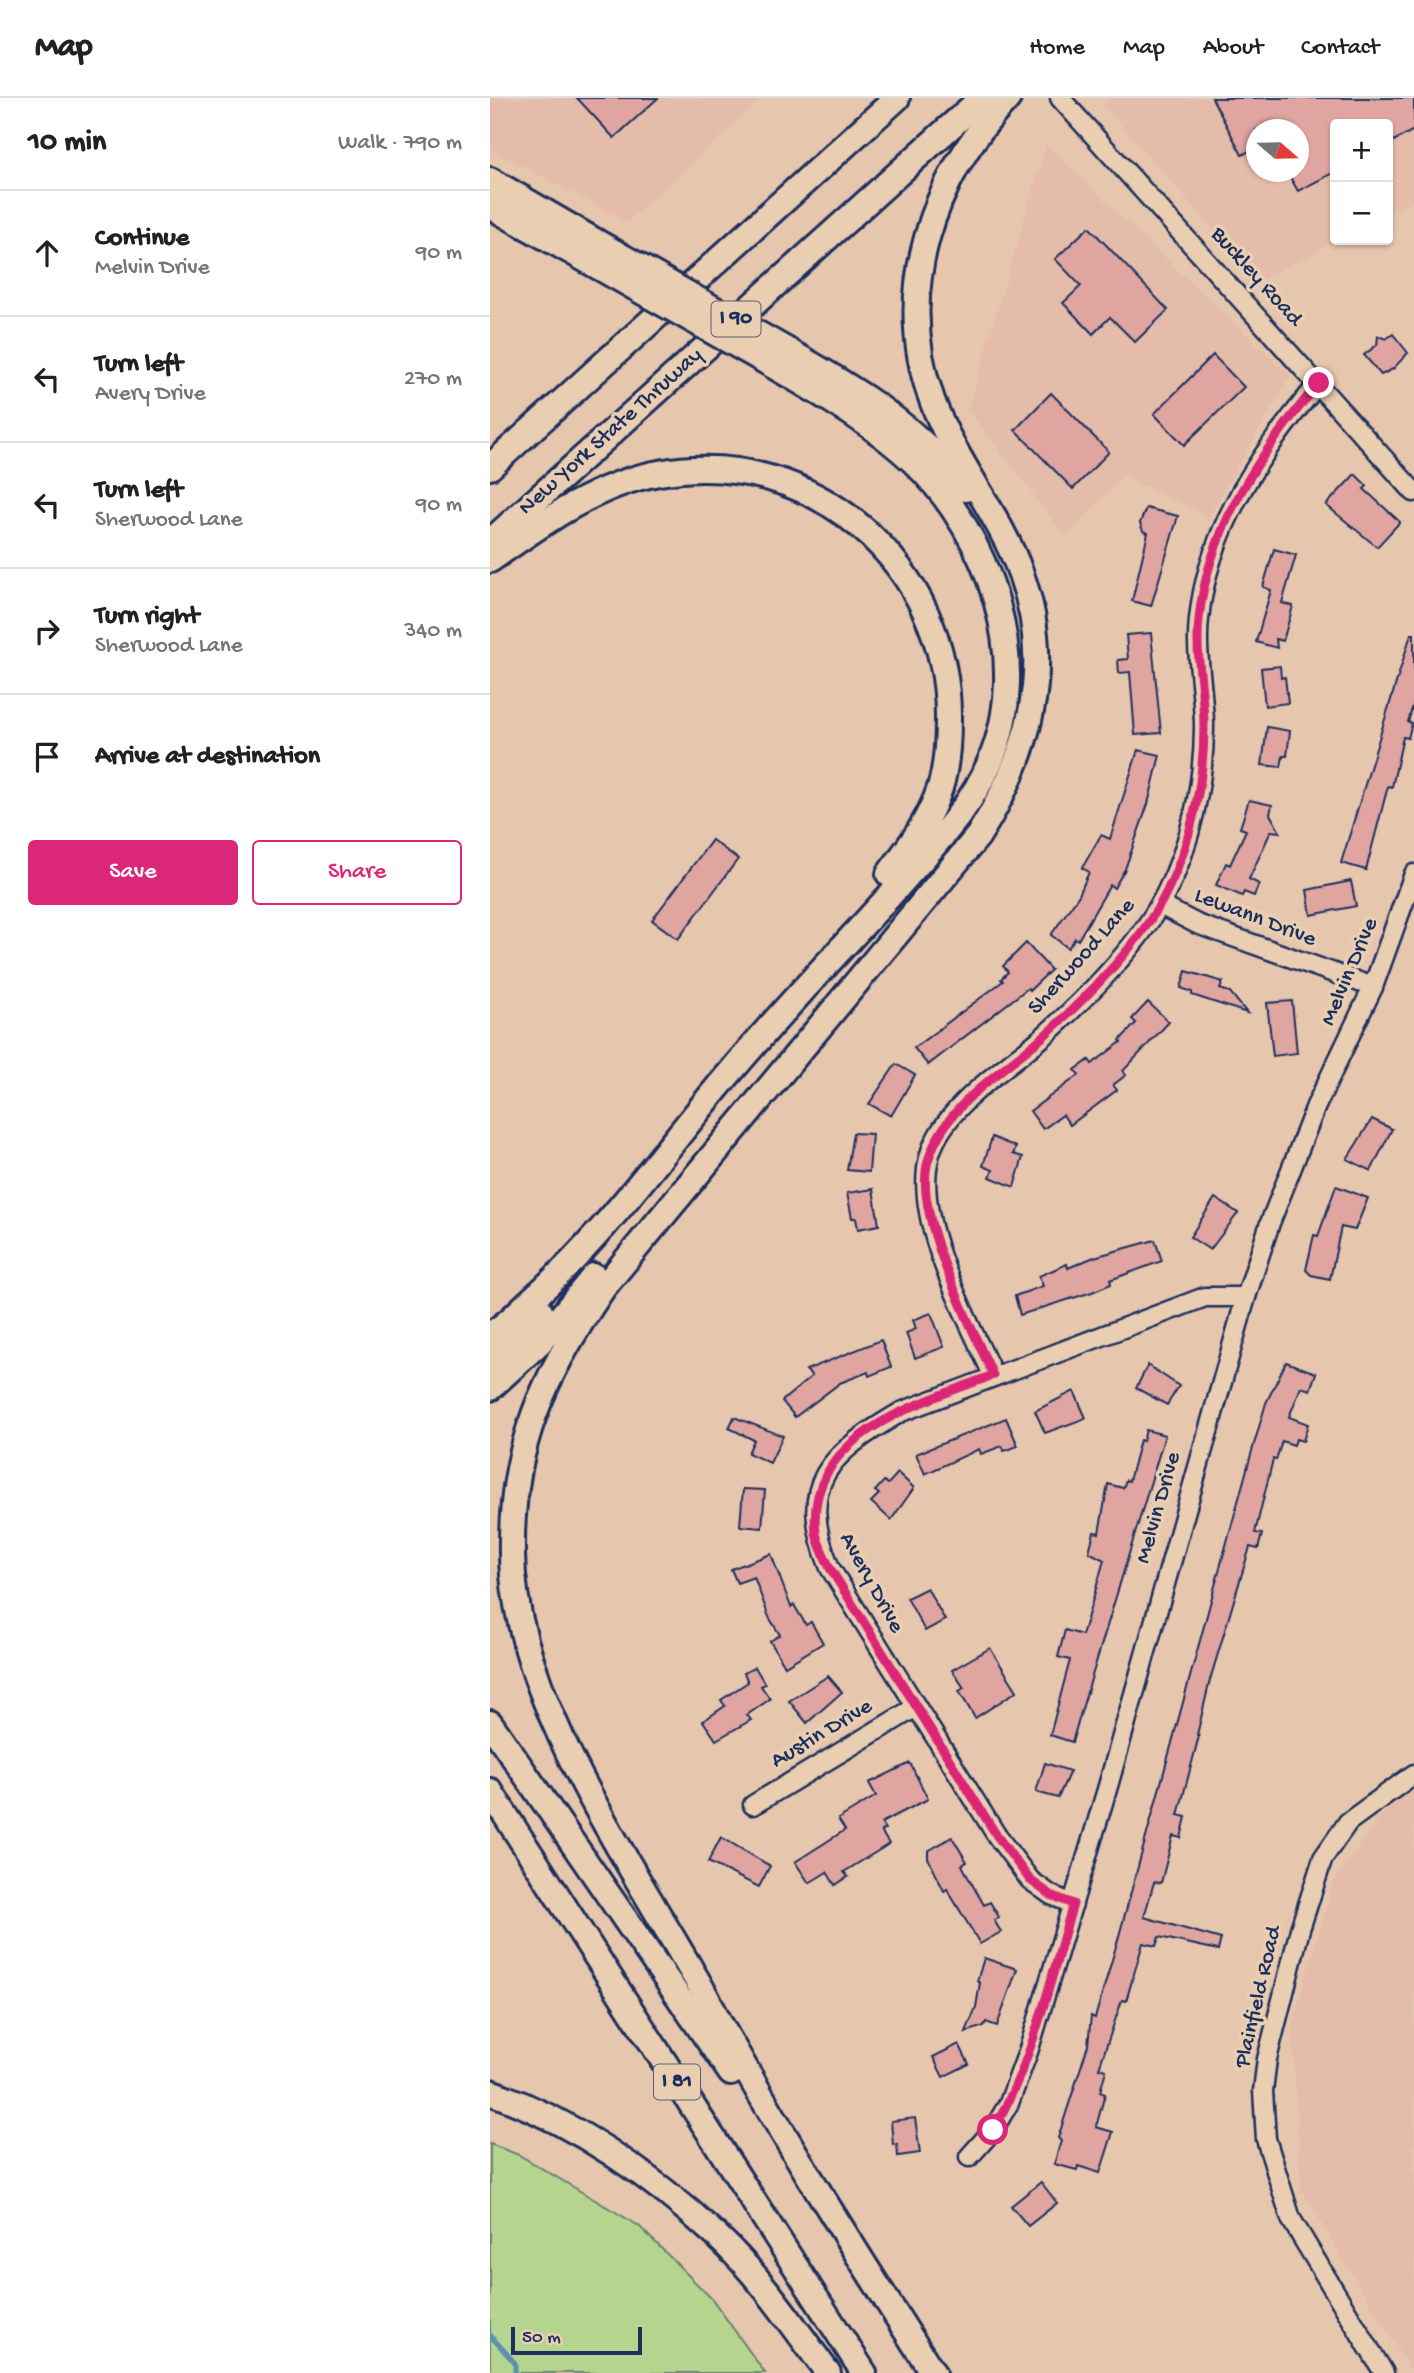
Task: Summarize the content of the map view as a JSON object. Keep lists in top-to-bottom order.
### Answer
{
  "streets": {
    "highway": ["I 90", "New York State Thruway", "I 81"],
    "street": [
      "Buckley Road",
      "Lewann Drive",
      "Sherwood Lane",
      "Melvin Drive",
      "Avery Drive",
      "Austin Drive",
      "Plainfield Road"
    ]
  },
  "crossings": [
    ["Buckley Road", "Sherwood Lane"],
    ["Lewann Drive", "Sherwood Lane"],
    ["Lewann Drive", "Melvin Drive"],
    ["Sherwood Lane", "Avery Drive"],
    ["Melvin Drive", "Avery Drive"],
    ["Avery Drive", "Austin Drive"]
  ],
  "scale_bar": "50 m",
  "north": "right",
  "page": {
    "header": "Map",
    "nav": [
      "Home",
      "Map",
      "About",
      "Contact"
    ],
    "heading": ["10 min", "Walk · 790 m"],
    "map_buttons": ["+", "−"],
    "list": [
      ["Continue", "Melvin Drive", "90 m"],
      ["Turn left", "Avery Drive", "270 m"],
      ["Turn left", "Sherwood Lane", "90 m"],
      ["Turn right", "Sherwood Lane", "340 m"],
      "Arrive at destination"
    ],
    "buttons": ["Save", "Share"],
    "scale": "50 m"
  }
}
